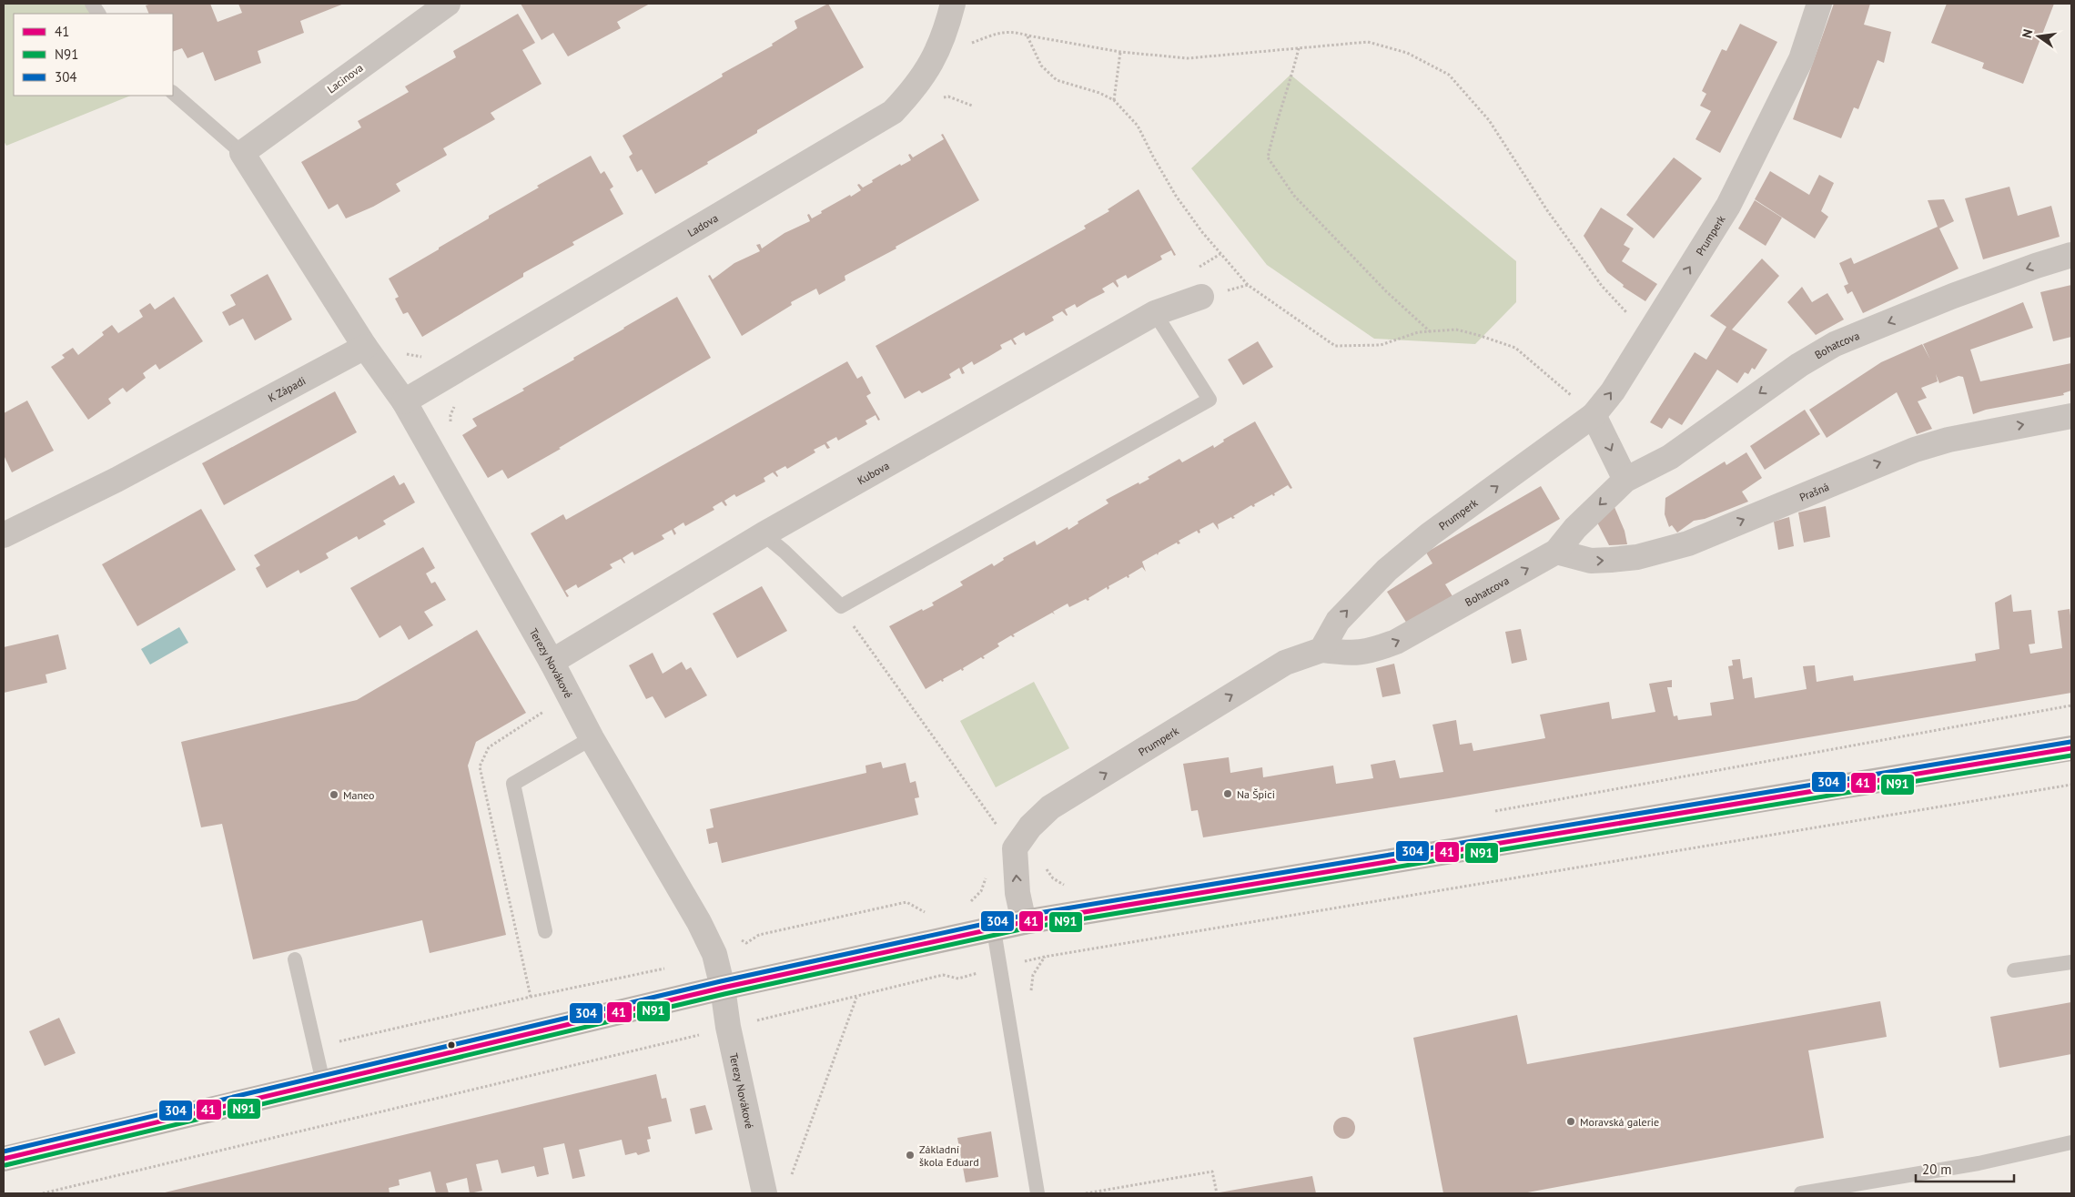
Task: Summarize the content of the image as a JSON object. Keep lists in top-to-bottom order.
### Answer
{
  "streets": {
    "street": [
      "Lacinova",
      "Ladova",
      "Prumperk",
      "Bohatcova",
      "K Západi",
      "Kubova",
      "Prašná",
      "Terezy Novákové"
    ]
  },
  "crossings": [
    ["Ladova", "Terezy Novákové"],
    ["Prumperk", "Bohatcova"],
    ["Bohatcova", "Prašná"],
    ["K Západi", "Terezy Novákové"],
    ["Kubova", "Terezy Novákové"]
  ],
  "one_way": ["Prumperk", "Prašná"],
  "places": [
    "Na Špici",
    "Maneo",
    "Moravská galerie",
    "Základní škola Eduard"
  ],
  "lines": ["transit line 304", "transit line 41", "transit line N91"],
  "legend": ["41", "N91", "304"],
  "scale_bar": "20 m",
  "north": "left"
}
